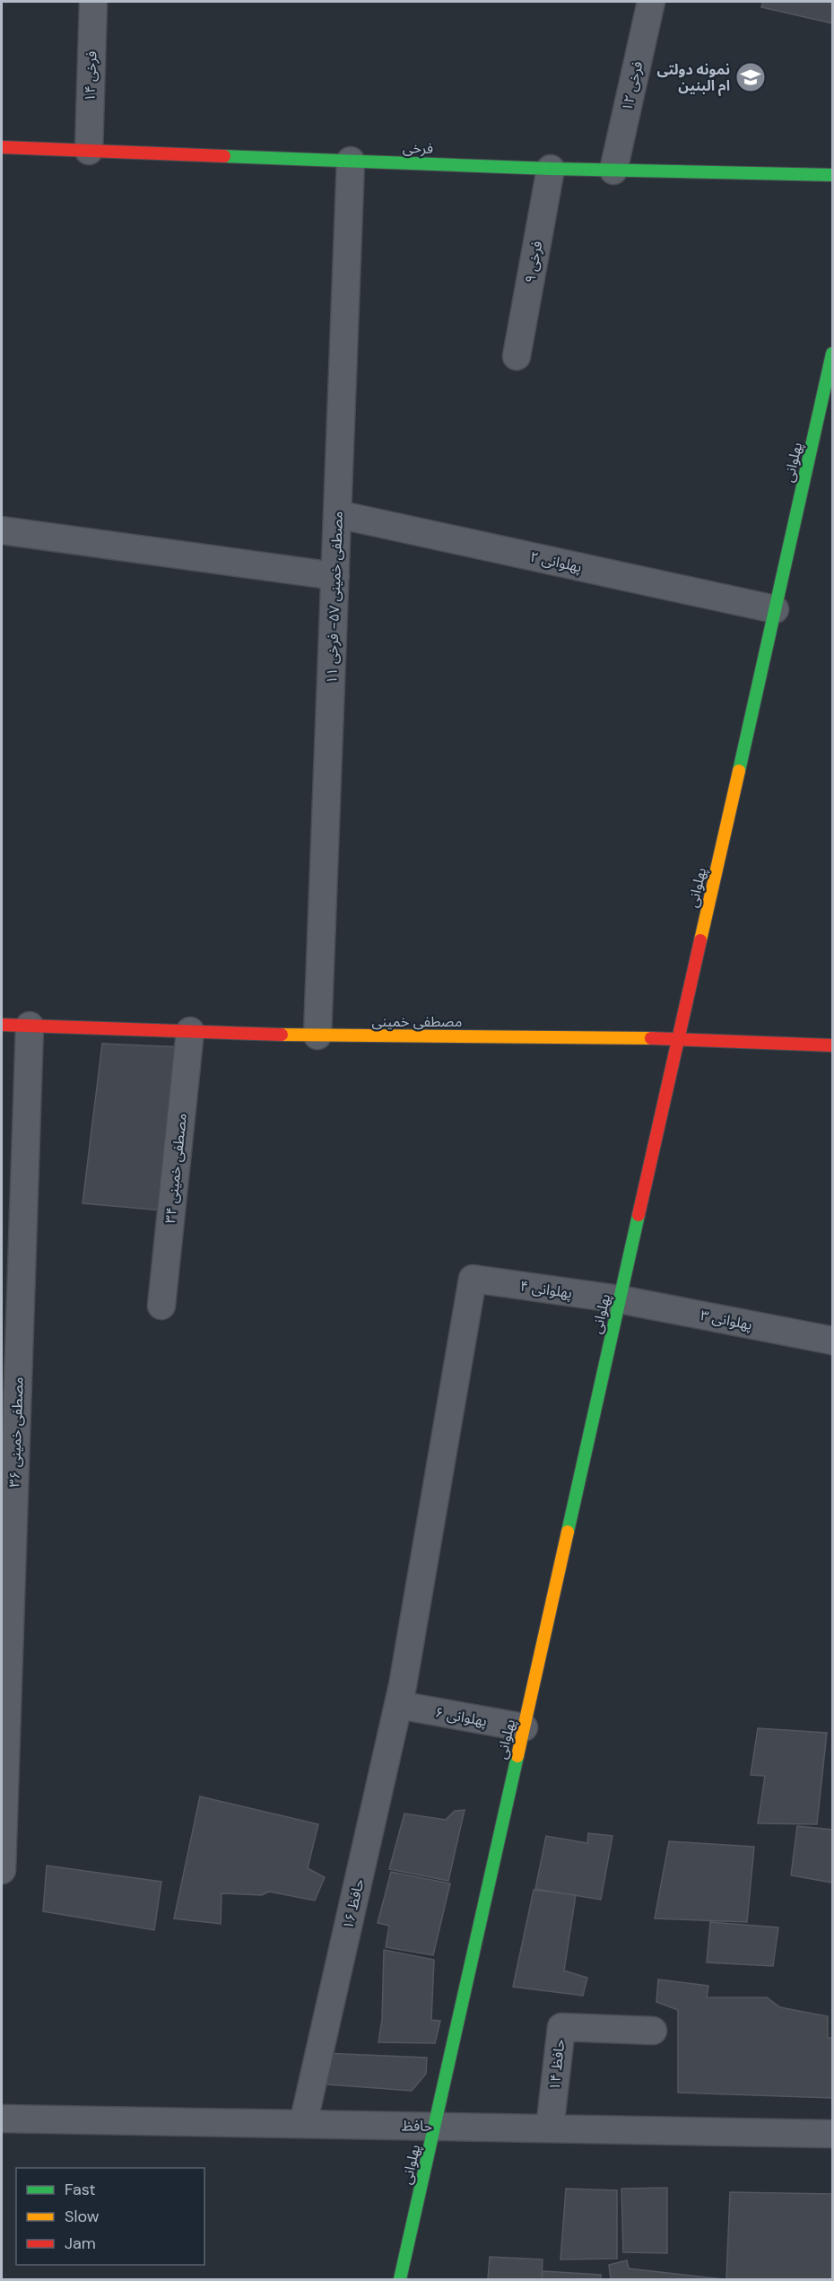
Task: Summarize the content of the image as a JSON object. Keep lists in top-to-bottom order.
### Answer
{
  "streets": {
    "street": [
      "فرخی ۱۴",
      "فرخی ۱۲",
      "فرخی",
      "فرخی ۹",
      "پهلوانی",
      "پهلوانی ۲",
      "مصطفی خمینی ۵۷- فرخی ۱۱",
      "مصطفی خمینی",
      "مصطفی خمینی ۳۴",
      "پهلوانی ۴",
      "پهلوانی ۳",
      "مصطفی خمینی ۳۶",
      "پهلوانی ۶",
      "حافظ ۱۶",
      "حافظ ۱۴",
      "حافظ"
    ]
  },
  "crossings": [
    ["فرخی ۱۴", "فرخی"],
    ["فرخی ۱۲", "فرخی"],
    ["فرخی", "فرخی ۹"],
    ["فرخی", "مصطفی خمینی ۵۷- فرخی ۱۱"],
    ["پهلوانی", "پهلوانی ۲"],
    ["پهلوانی", "مصطفی خمینی"],
    ["پهلوانی", "پهلوانی ۴"],
    ["پهلوانی", "پهلوانی ۳"],
    ["پهلوانی", "پهلوانی ۶"],
    ["پهلوانی", "حافظ"],
    ["پهلوانی ۲", "مصطفی خمینی ۵۷- فرخی ۱۱"],
    ["مصطفی خمینی ۵۷- فرخی ۱۱", "مصطفی خمینی"],
    ["مصطفی خمینی", "مصطفی خمینی ۳۴"],
    ["مصطفی خمینی", "مصطفی خمینی ۳۶"],
    ["پهلوانی ۴", "پهلوانی ۳"],
    ["پهلوانی ۴", "حافظ ۱۶"],
    ["پهلوانی ۶", "حافظ ۱۶"],
    ["حافظ ۱۶", "حافظ"],
    ["حافظ ۱۴", "حافظ"]
  ],
  "places": {
    "school or university": ["نمونه دولتی ام البنین"]
  },
  "legend": ["Fast", "Slow", "Jam"]
}
